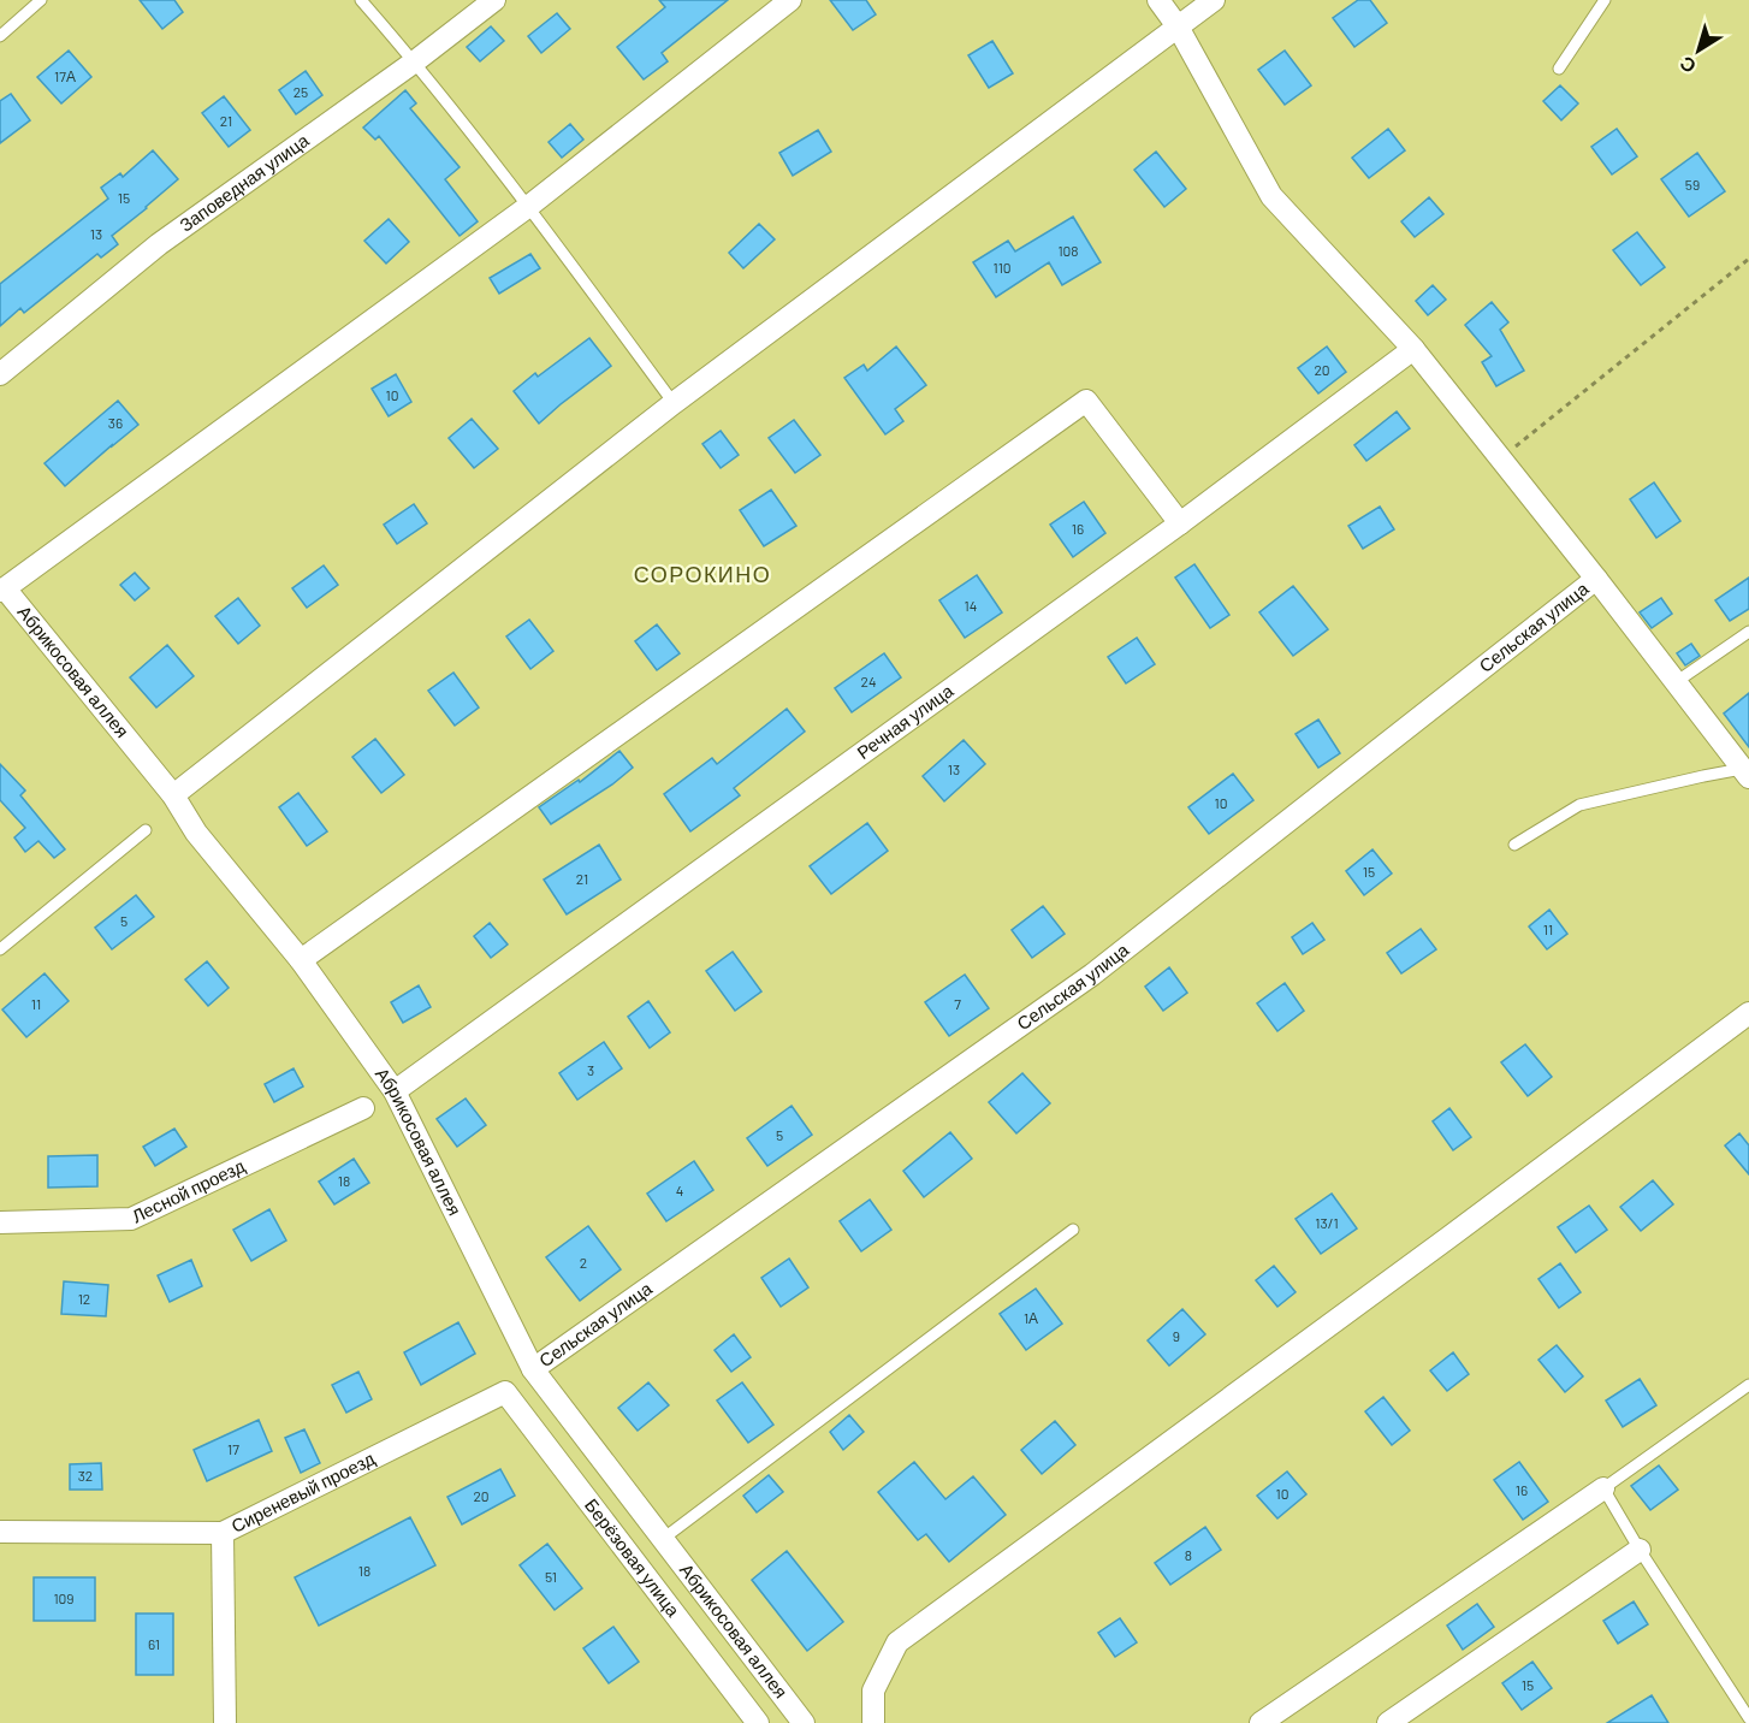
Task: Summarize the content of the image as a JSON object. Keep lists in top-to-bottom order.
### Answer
{
  "streets": {
    "street": [
      "Заповедная улица",
      "Сельская улица",
      "Абрикосовая аллея",
      "Речная улица",
      "Лесной проезд",
      "Сиреневый проезд",
      "Берёзовая улица"
    ]
  },
  "crossings": [
    ["Сельская улица", "Абрикосовая аллея"],
    ["Абрикосовая аллея", "Речная улица"],
    ["Сиреневый проезд", "Берёзовая улица"]
  ],
  "districts": ["СОРОКИНО"],
  "house_numbers": [
    "17А",
    "25",
    "21",
    "59",
    "15",
    "13",
    "108",
    "110",
    "20",
    "10",
    "36",
    "16",
    "14",
    "24",
    "13",
    "10",
    "15",
    "21",
    "5",
    "11",
    "11",
    "7",
    "3",
    "5",
    "18",
    "4",
    "13/1",
    "2",
    "12",
    "1А",
    "9",
    "17",
    "32",
    "16",
    "10",
    "20",
    "8",
    "18",
    "51",
    "109",
    "61",
    "15"
  ],
  "north": "bottom left"
}
